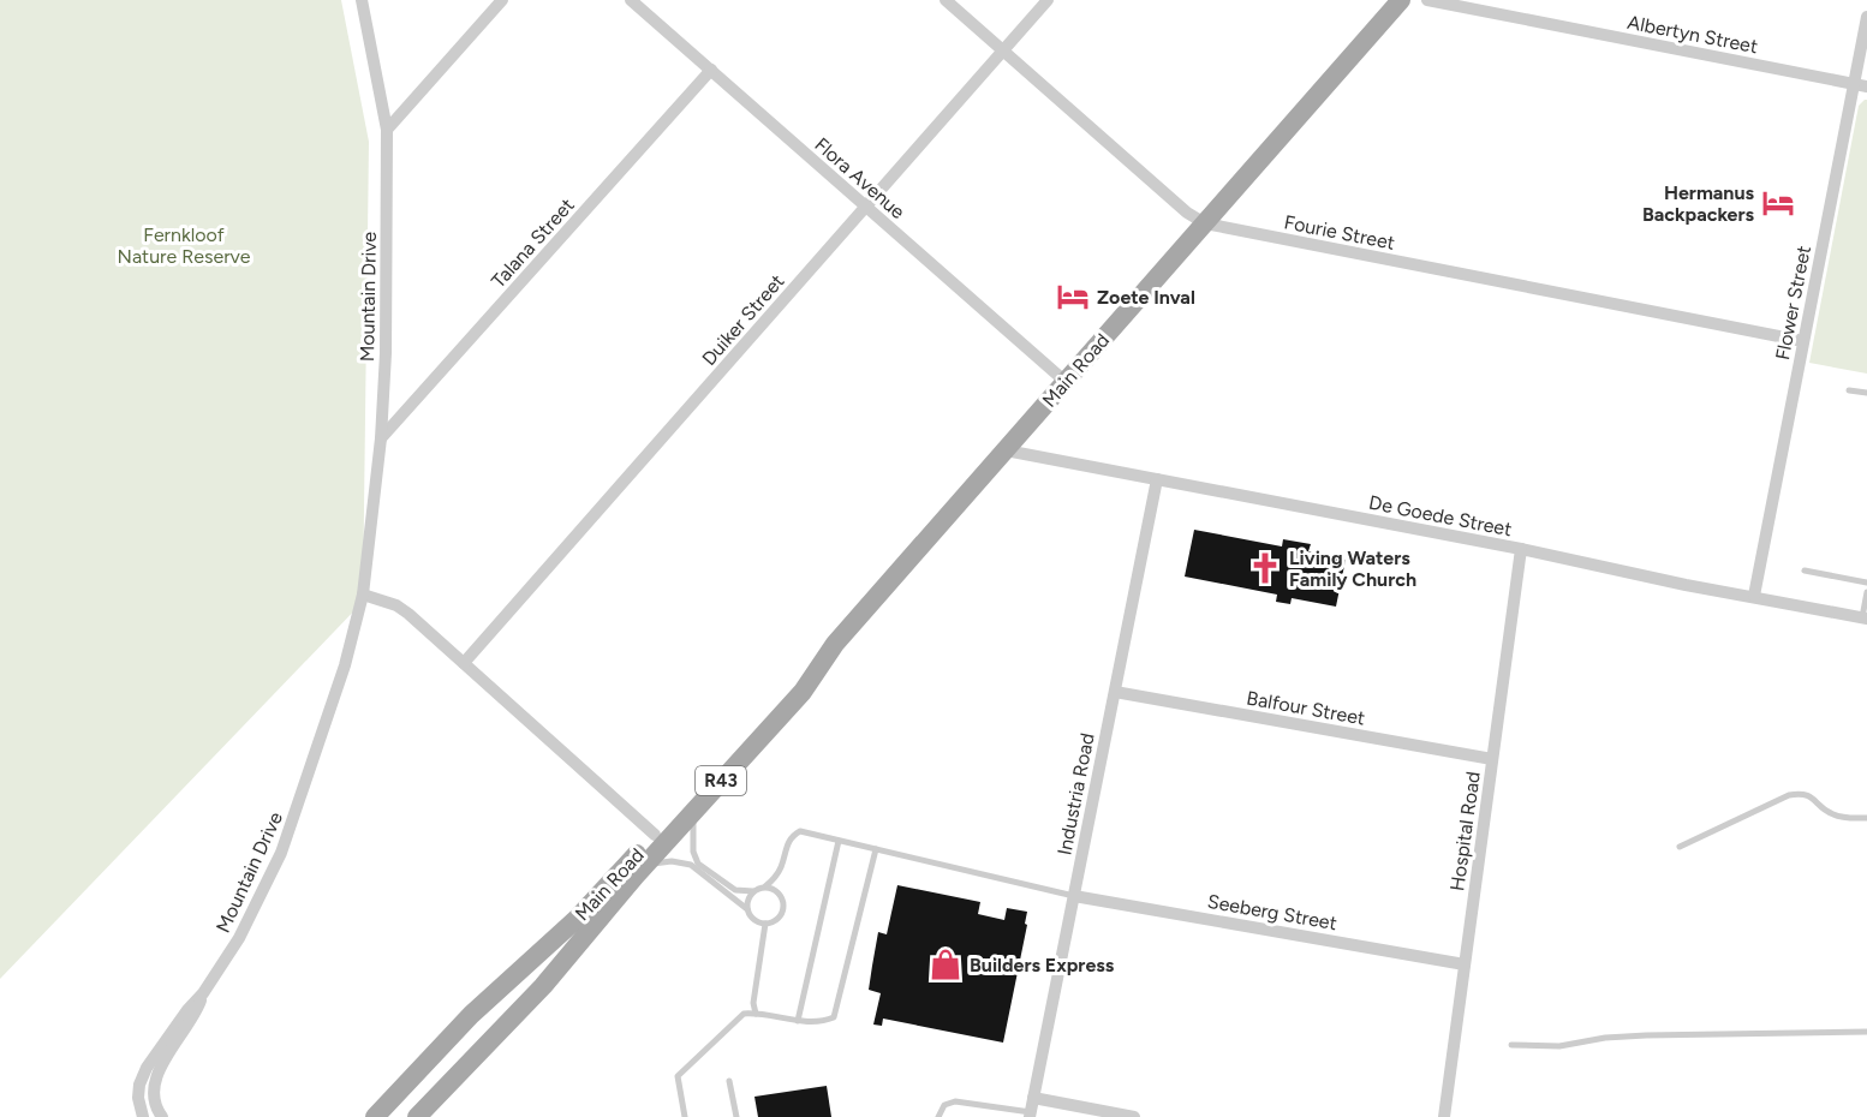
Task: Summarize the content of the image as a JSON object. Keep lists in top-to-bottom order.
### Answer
{
  "streets": {
    "main road": ["Main Road", "R43"],
    "street": [
      "Albertyn Street",
      "Flora Avenue",
      "Fourie Street",
      "Talana Street",
      "Mountain Drive",
      "Flower Street",
      "Duiker Street",
      "De Goede Street",
      "Balfour Street",
      "Industria Road",
      "Hospital Road",
      "Seeberg Street"
    ]
  },
  "crossings": [
    ["Albertyn Street", "Flower Street"],
    ["Flora Avenue", "Talana Street"],
    ["Flora Avenue", "Duiker Street"],
    ["Flora Avenue", "Main Road"],
    ["Fourie Street", "Flower Street"],
    ["Fourie Street", "Duiker Street"],
    ["Fourie Street", "Main Road"],
    ["Talana Street", "Mountain Drive"],
    ["Flower Street", "De Goede Street"],
    ["Main Road", "De Goede Street"],
    ["De Goede Street", "Industria Road"],
    ["De Goede Street", "Hospital Road"],
    ["Balfour Street", "Industria Road"],
    ["Balfour Street", "Hospital Road"],
    ["Industria Road", "Seeberg Street"],
    ["Hospital Road", "Seeberg Street"]
  ],
  "parks": ["Fernkloof Nature Reserve"],
  "places": {
    "hotel": ["Hermanus Backpackers", "Zoete Inval"],
    "church": ["Living Waters Family Church"],
    "shop": ["Builders Express"]
  }
}
